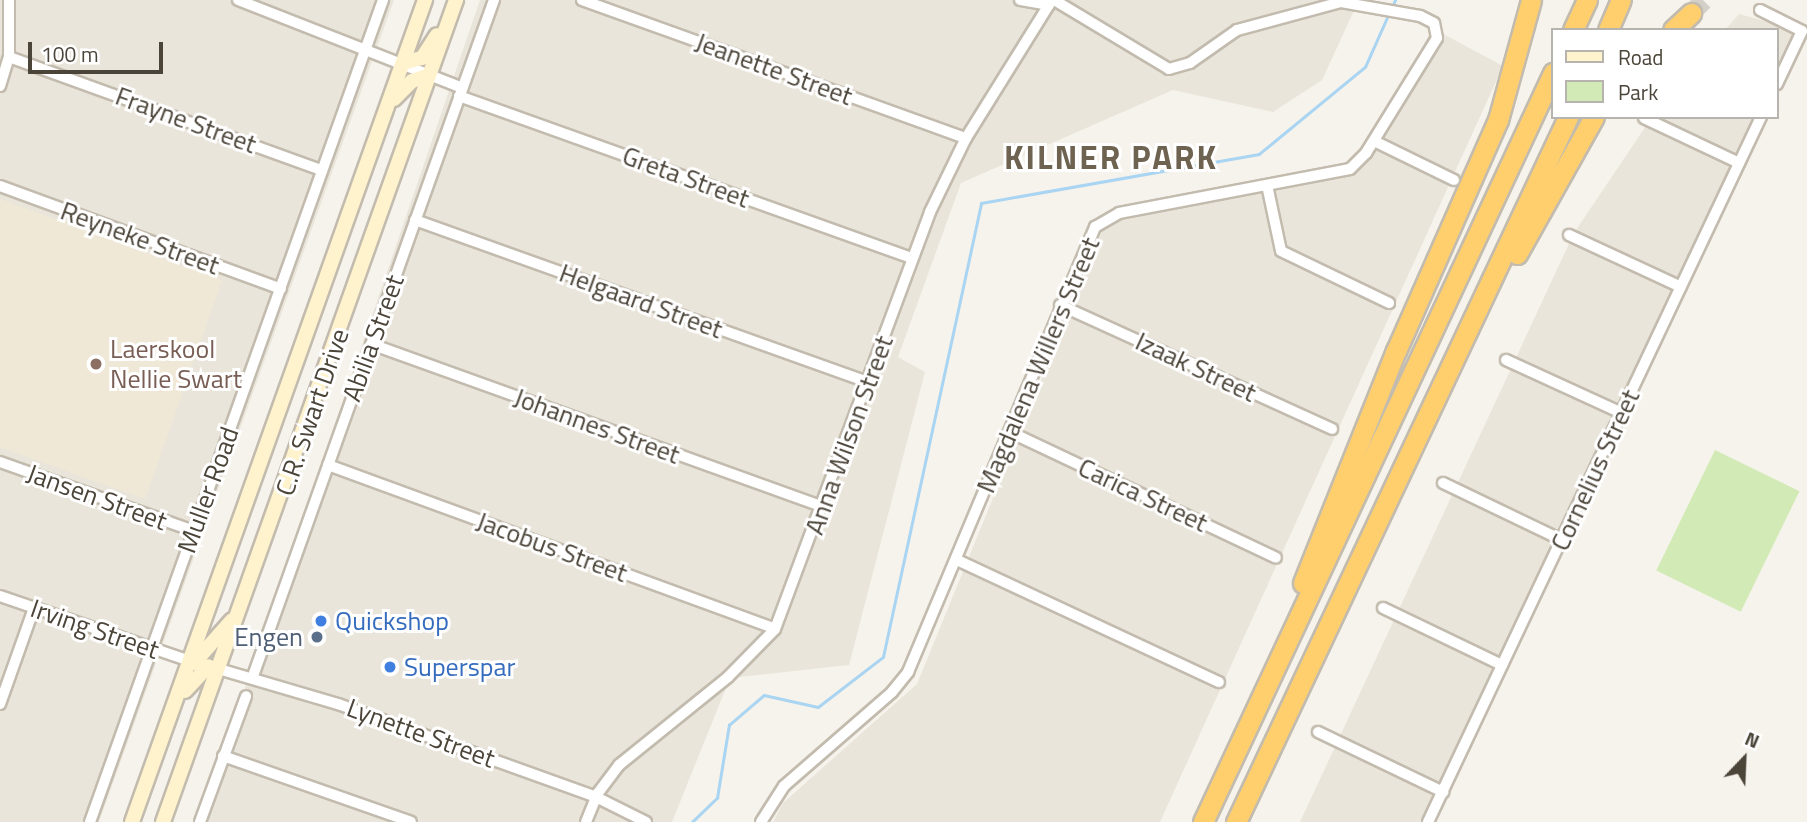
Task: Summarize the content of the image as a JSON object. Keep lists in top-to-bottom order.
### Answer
{
  "streets": {
    "main road": ["C.R. Swart Drive"],
    "street": [
      "Jeanette Street",
      "Frayne Street",
      "Greta Street",
      "Reyneke Street",
      "Helgaard Street",
      "Abilia Street",
      "Magdalena Willers Street",
      "Izaak Street",
      "Johannes Street",
      "Anna Wilson Street",
      "Cornelius Street",
      "Muller Road",
      "Carica Street",
      "Jansen Street",
      "Jacobus Street",
      "Irving Street",
      "Lynette Street"
    ]
  },
  "crossings": [
    ["Jeanette Street", "Anna Wilson Street"],
    ["Frayne Street", "Muller Road"],
    ["Greta Street", "Abilia Street"],
    ["Greta Street", "C.R. Swart Drive"],
    ["Greta Street", "Anna Wilson Street"],
    ["Greta Street", "Muller Road"],
    ["Reyneke Street", "Muller Road"],
    ["Helgaard Street", "Abilia Street"],
    ["Helgaard Street", "Anna Wilson Street"],
    ["Abilia Street", "Johannes Street"],
    ["Abilia Street", "Jacobus Street"],
    ["Abilia Street", "Lynette Street"],
    ["Magdalena Willers Street", "Izaak Street"],
    ["Magdalena Willers Street", "Carica Street"],
    ["C.R. Swart Drive", "Irving Street"],
    ["C.R. Swart Drive", "Lynette Street"],
    ["Johannes Street", "Anna Wilson Street"],
    ["Anna Wilson Street", "Jacobus Street"],
    ["Anna Wilson Street", "Lynette Street"],
    ["Muller Road", "Jansen Street"],
    ["Muller Road", "Irving Street"],
    ["Irving Street", "Lynette Street"]
  ],
  "districts": ["KILNER PARK"],
  "places": [
    "Laerskool Nellie Swart",
    "Quickshop",
    "Engen",
    "Superspar"
  ],
  "legend": ["Road", "Park"],
  "scale_bar": "100 m",
  "north": "top right"
}
